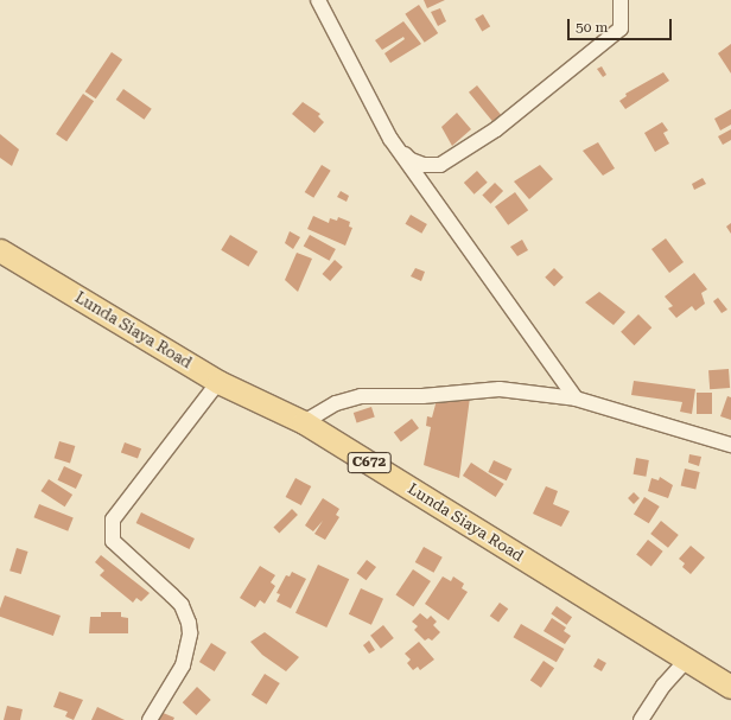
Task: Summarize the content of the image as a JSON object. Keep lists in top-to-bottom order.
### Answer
{
  "streets": {
    "main road": ["Lunda Siaya Road", "C672"]
  },
  "scale_bar": "50 m"
}
